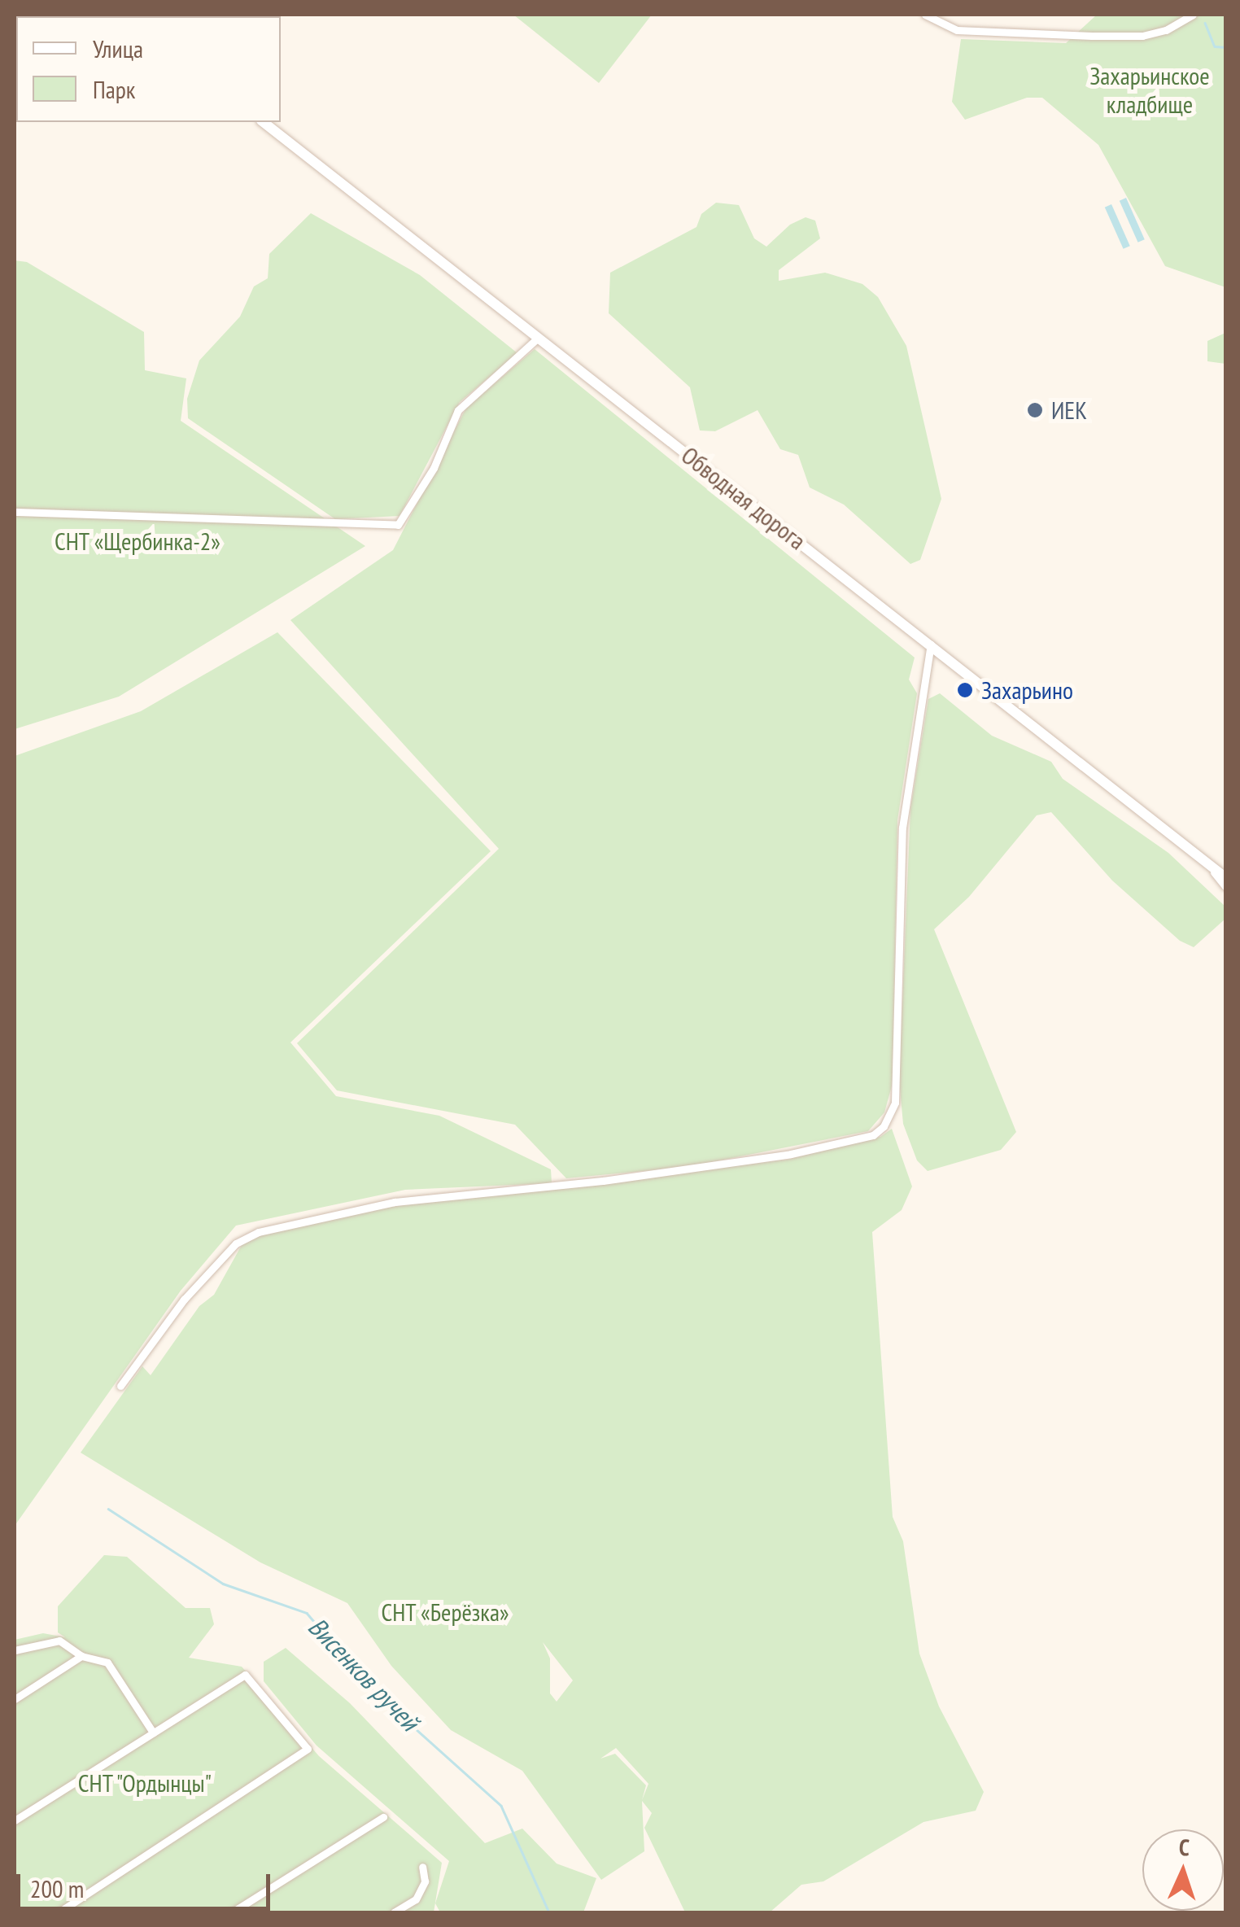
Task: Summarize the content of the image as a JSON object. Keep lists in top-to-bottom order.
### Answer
{
  "streets": {
    "main road": ["Обводная дорога"]
  },
  "water": ["Висенков ручей"],
  "parks": [
    "Захарьинское кладбище",
    "СНТ «Щербинка-2»",
    "СНТ «Берёзка»",
    "СНТ \"Ордынцы\""
  ],
  "places": ["ИЕК", "Захарьино"],
  "legend": ["Улица", "Парк"],
  "scale_bar": "200 m",
  "north": "top"
}
